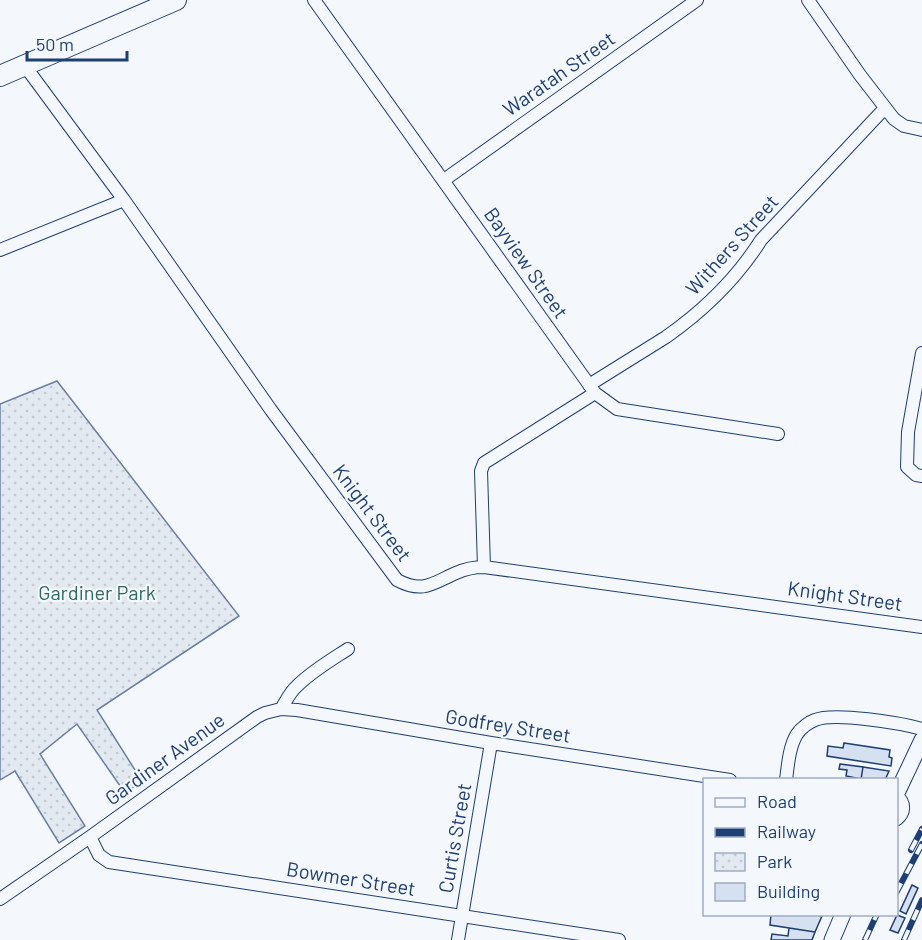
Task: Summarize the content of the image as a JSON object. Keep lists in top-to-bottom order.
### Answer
{
  "streets": {
    "street": [
      "Waratah Street",
      "Withers Street",
      "Bayview Street",
      "Knight Street",
      "Godfrey Street",
      "Gardiner Avenue",
      "Curtis Street",
      "Bowmer Street"
    ]
  },
  "crossings": [
    ["Waratah Street", "Bayview Street"],
    ["Withers Street", "Bayview Street"],
    ["Withers Street", "Knight Street"],
    ["Godfrey Street", "Gardiner Avenue"],
    ["Godfrey Street", "Curtis Street"],
    ["Gardiner Avenue", "Bowmer Street"],
    ["Curtis Street", "Bowmer Street"]
  ],
  "parks": ["Gardiner Park"],
  "legend": [
    "Road",
    "Railway",
    "Park",
    "Building"
  ],
  "scale_bar": "50 m"
}
